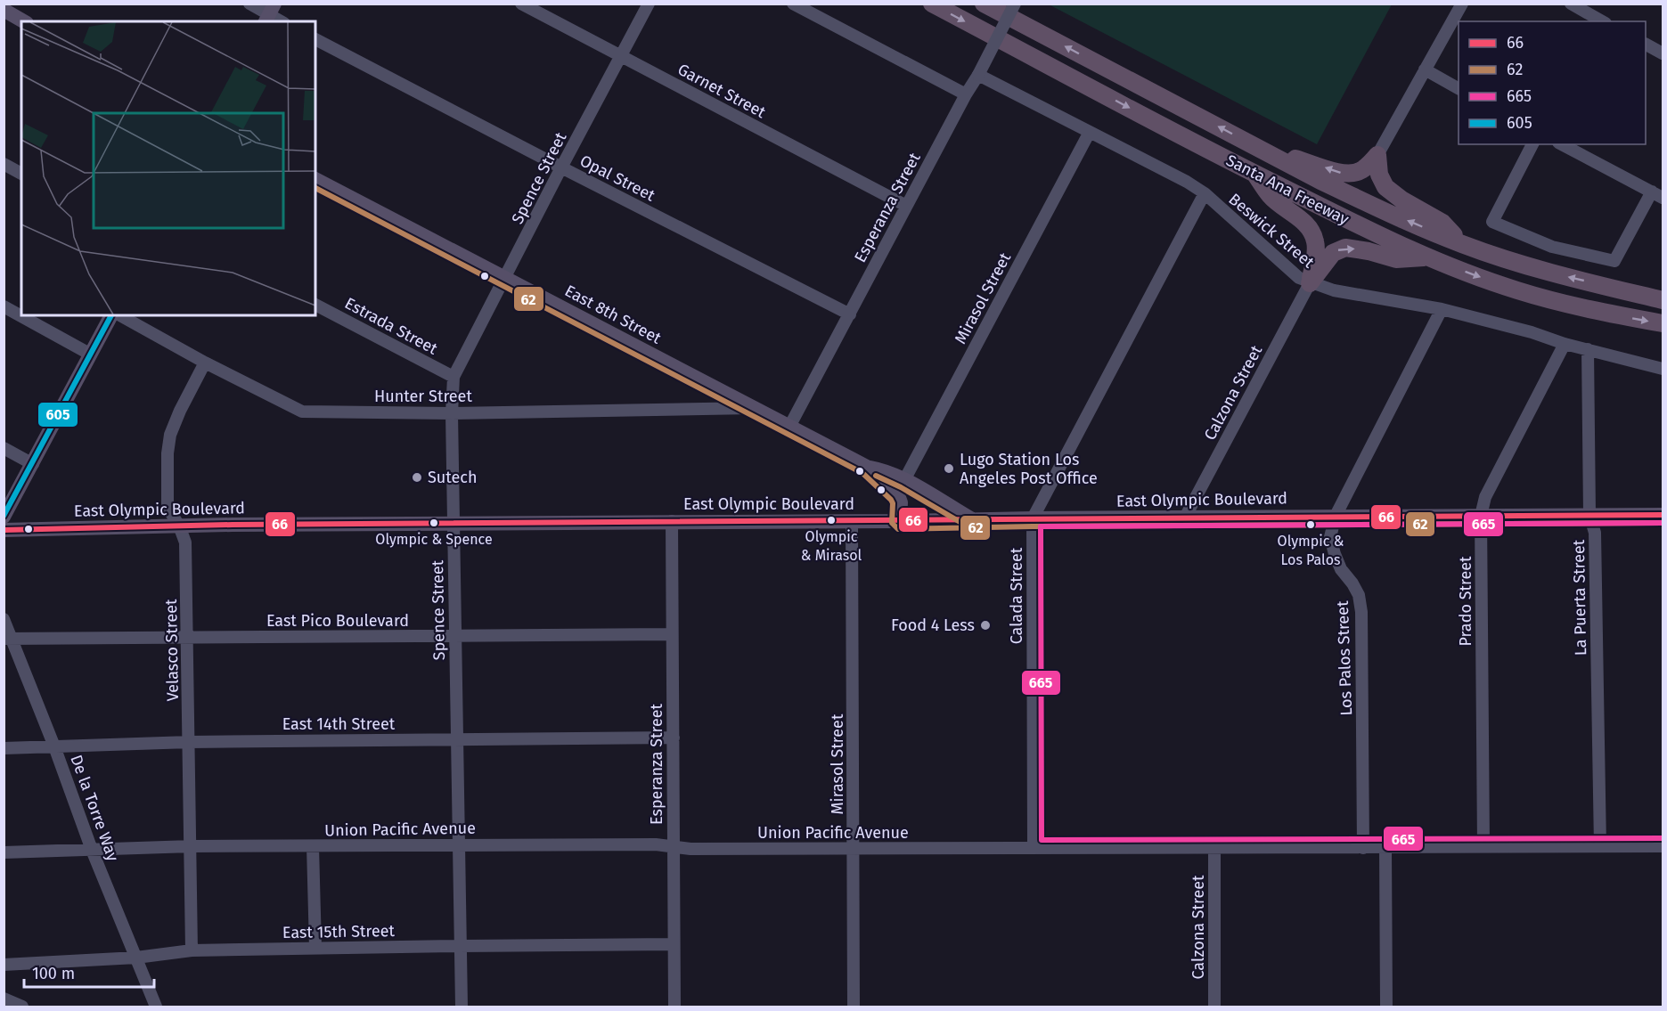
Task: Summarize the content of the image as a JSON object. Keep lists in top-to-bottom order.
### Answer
{
  "streets": {
    "highway": ["Santa Ana Freeway"],
    "main road": ["East 8th Street", "East Olympic Boulevard"],
    "street": [
      "Garnet Street",
      "Spence Street",
      "Opal Street",
      "Esperanza Street",
      "Beswick Street",
      "Mirasol Street",
      "Estrada Street",
      "Calzona Street",
      "Hunter Street",
      "Calada Street",
      "La Puerta Street",
      "Prado Street",
      "East Pico Boulevard",
      "Velasco Street",
      "Los Palos Street",
      "East 14th Street",
      "De la Torre Way",
      "Union Pacific Avenue",
      "East 15th Street"
    ]
  },
  "crossings": [
    ["Garnet Street", "Spence Street"],
    ["Garnet Street", "Esperanza Street"],
    ["Spence Street", "Opal Street"],
    ["Spence Street", "East 8th Street"],
    ["Spence Street", "Estrada Street"],
    ["Spence Street", "Hunter Street"],
    ["Spence Street", "East Olympic Boulevard"],
    ["Spence Street", "East Pico Boulevard"],
    ["Spence Street", "East 14th Street"],
    ["Spence Street", "Union Pacific Avenue"],
    ["Spence Street", "East 15th Street"],
    ["Opal Street", "Esperanza Street"],
    ["Esperanza Street", "Beswick Street"],
    ["Esperanza Street", "East 8th Street"],
    ["Esperanza Street", "East Olympic Boulevard"],
    ["Esperanza Street", "East Pico Boulevard"],
    ["Esperanza Street", "East 14th Street"],
    ["Esperanza Street", "Union Pacific Avenue"],
    ["Esperanza Street", "East 15th Street"],
    ["Beswick Street", "Mirasol Street"],
    ["Beswick Street", "Calzona Street"],
    ["Beswick Street", "Calada Street"],
    ["Beswick Street", "La Puerta Street"],
    ["Beswick Street", "Prado Street"],
    ["Beswick Street", "Los Palos Street"],
    ["Mirasol Street", "East 8th Street"],
    ["Mirasol Street", "East Olympic Boulevard"],
    ["Mirasol Street", "Union Pacific Avenue"],
    ["East 8th Street", "Hunter Street"],
    ["East 8th Street", "East Olympic Boulevard"],
    ["Calzona Street", "East Olympic Boulevard"],
    ["Calzona Street", "Union Pacific Avenue"],
    ["Hunter Street", "Velasco Street"],
    ["East Olympic Boulevard", "Calada Street"],
    ["East Olympic Boulevard", "La Puerta Street"],
    ["East Olympic Boulevard", "Prado Street"],
    ["East Olympic Boulevard", "Velasco Street"],
    ["East Olympic Boulevard", "Los Palos Street"],
    ["Calada Street", "Union Pacific Avenue"],
    ["La Puerta Street", "Union Pacific Avenue"],
    ["Prado Street", "Union Pacific Avenue"],
    ["East Pico Boulevard", "Velasco Street"],
    ["East Pico Boulevard", "De la Torre Way"],
    ["Velasco Street", "East 14th Street"],
    ["Velasco Street", "Union Pacific Avenue"],
    ["Velasco Street", "East 15th Street"],
    ["Los Palos Street", "Union Pacific Avenue"],
    ["East 14th Street", "De la Torre Way"],
    ["De la Torre Way", "Union Pacific Avenue"],
    ["De la Torre Way", "East 15th Street"]
  ],
  "places": [
    "Lugo Station Los Angeles Post Office",
    "Sutech",
    "Olympic & Mirasol",
    "Olympic & Spence",
    "Olympic & Los Palos",
    "Food 4 Less"
  ],
  "lines": [
    "transit line 62",
    "transit line 605",
    "transit line 66",
    "transit line 665"
  ],
  "legend": [
    "66",
    "62",
    "665",
    "605"
  ],
  "scale_bar": "100 m"
}
